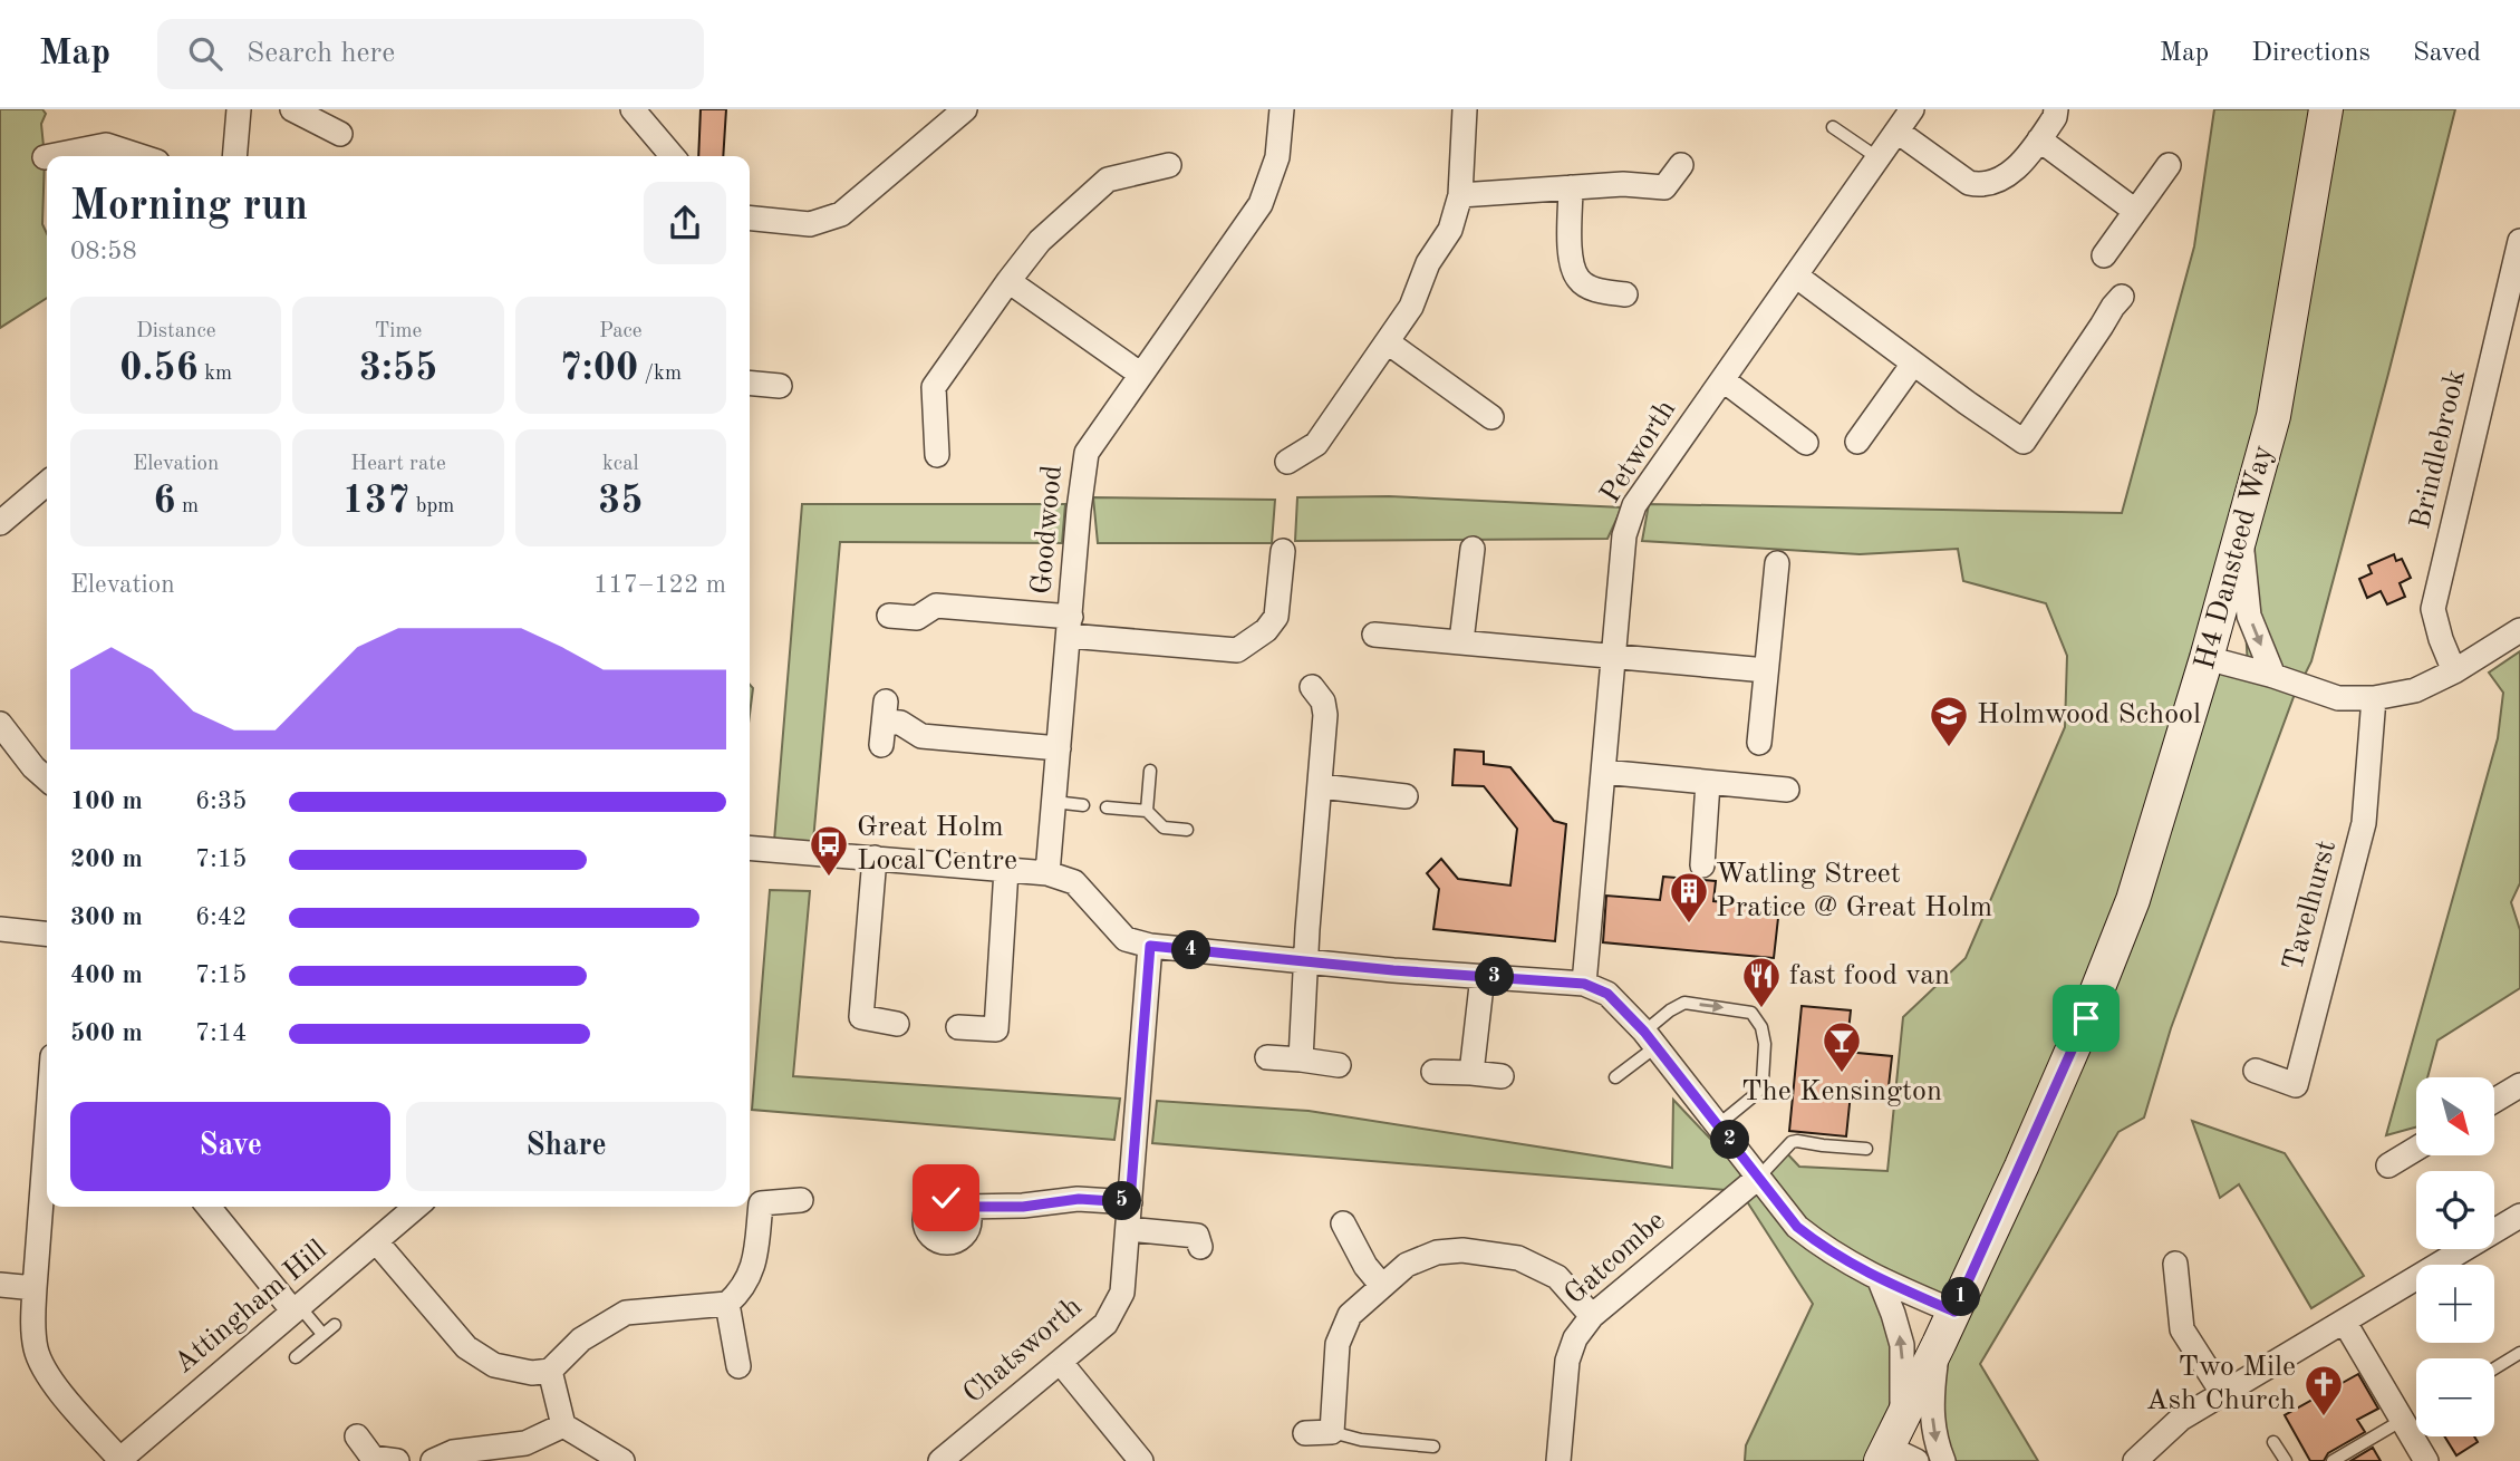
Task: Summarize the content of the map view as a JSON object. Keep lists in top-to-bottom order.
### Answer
{
  "streets": {
    "street": [
      "Brindlebrook",
      "Petworth",
      "Goodwood",
      "H4 Dansteed Way",
      "Tavelhurst",
      "Gatcombe",
      "Attingham Hill",
      "Chatsworth"
    ]
  },
  "places": {
    "school or university": ["Holmwood School"],
    "bus stop": ["Great Holm Local Centre"],
    "building": ["Watling Street Pratice @ Great Holm"],
    "restaurant": ["fast food van"],
    "bar": ["The Kensington"],
    "church": ["Two Mile Ash Church"]
  },
  "north": "bottom right",
  "page": {
    "header": "Map",
    "search": "Search here",
    "nav": ["Map", "Directions", "Saved"],
    "heading": ["Morning run", "08:58"],
    "stats": [
      ["Distance", "0.56 km"],
      ["Time", "3:55"],
      ["Pace", "7:00 /km"],
      ["Elevation", "6 m"],
      ["Heart rate", "137 bpm"],
      ["kcal", "35"]
    ],
    "chart": ["Elevation", "117–122 m"],
    "list": [
      {
        "name": "100 m",
        "note": "6:35"
      },
      {
        "name": "200 m",
        "note": "7:15"
      },
      {
        "name": "300 m",
        "note": "6:42"
      },
      {
        "name": "400 m",
        "note": "7:15"
      },
      {
        "name": "500 m",
        "note": "7:14"
      }
    ],
    "pins": [
      "4",
      "3",
      "2",
      "5",
      "1"
    ],
    "map_buttons": ["+", "−"],
    "buttons": ["Save", "Share"]
  }
}
